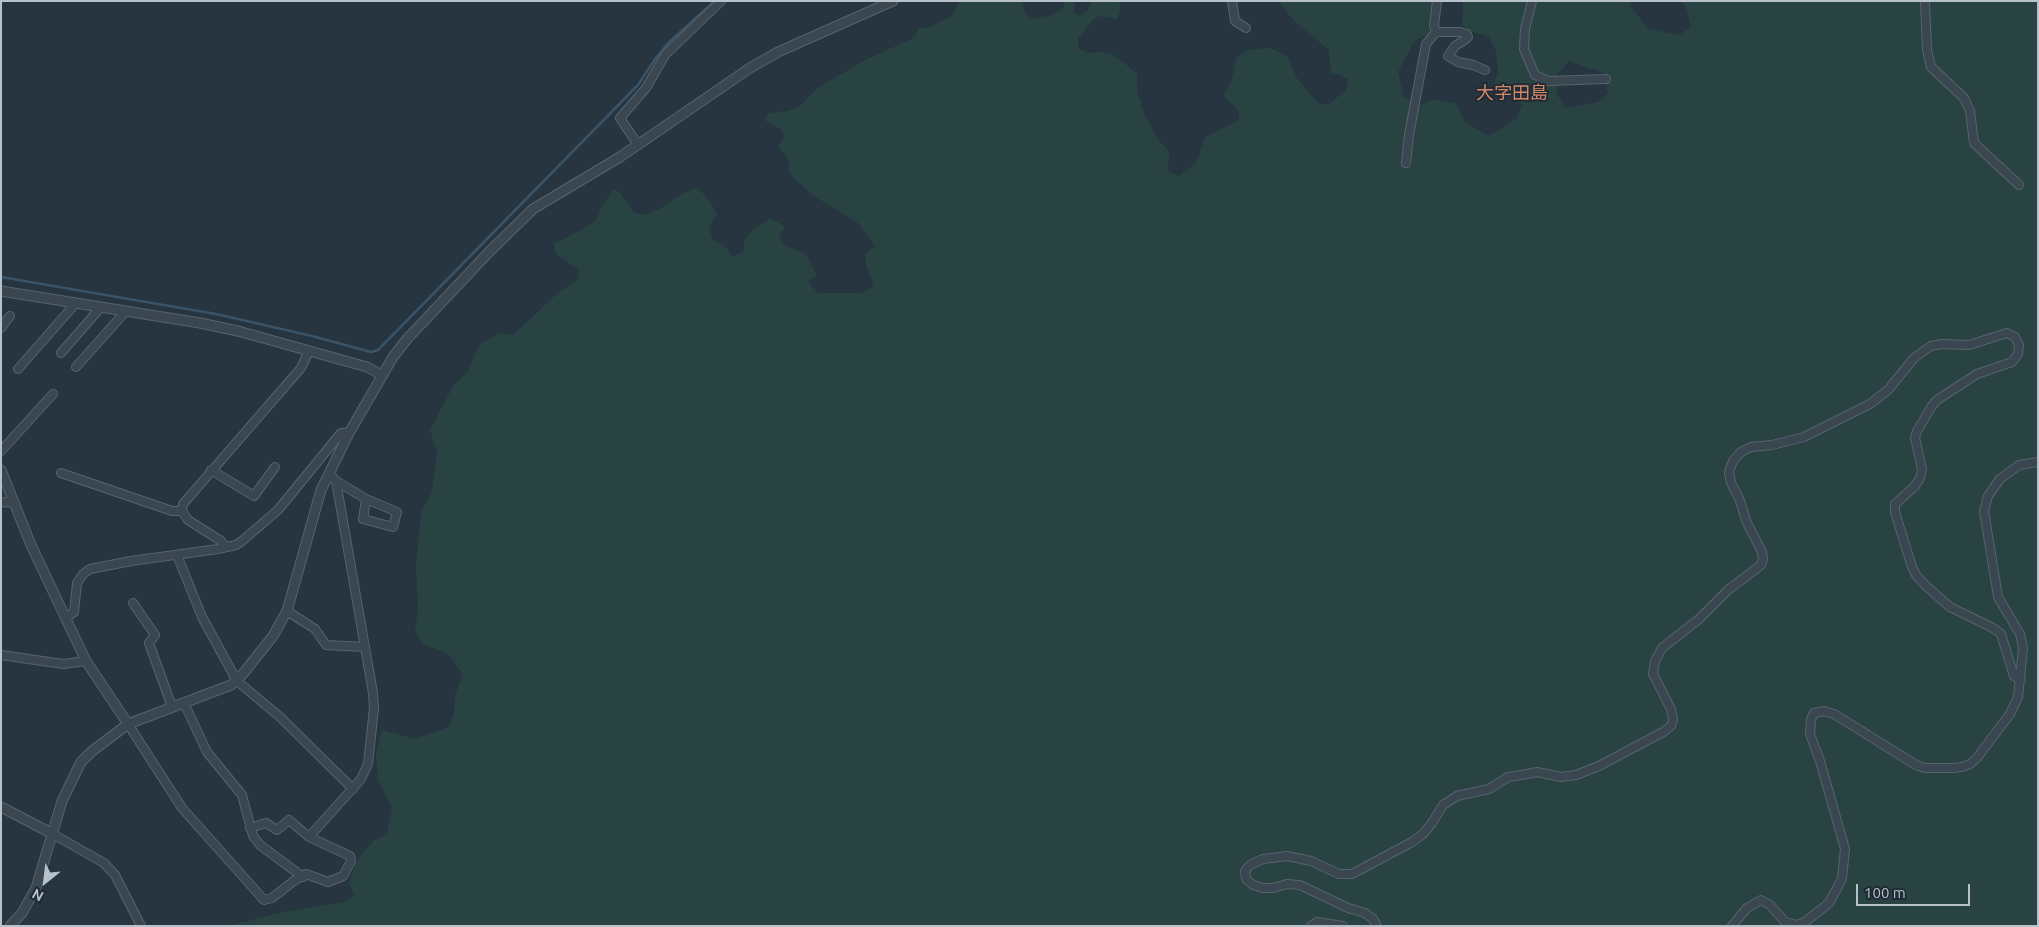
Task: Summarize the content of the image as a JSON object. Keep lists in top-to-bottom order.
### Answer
{
  "districts": ["大字田島"],
  "scale_bar": "100 m",
  "north": "bottom left"
}
